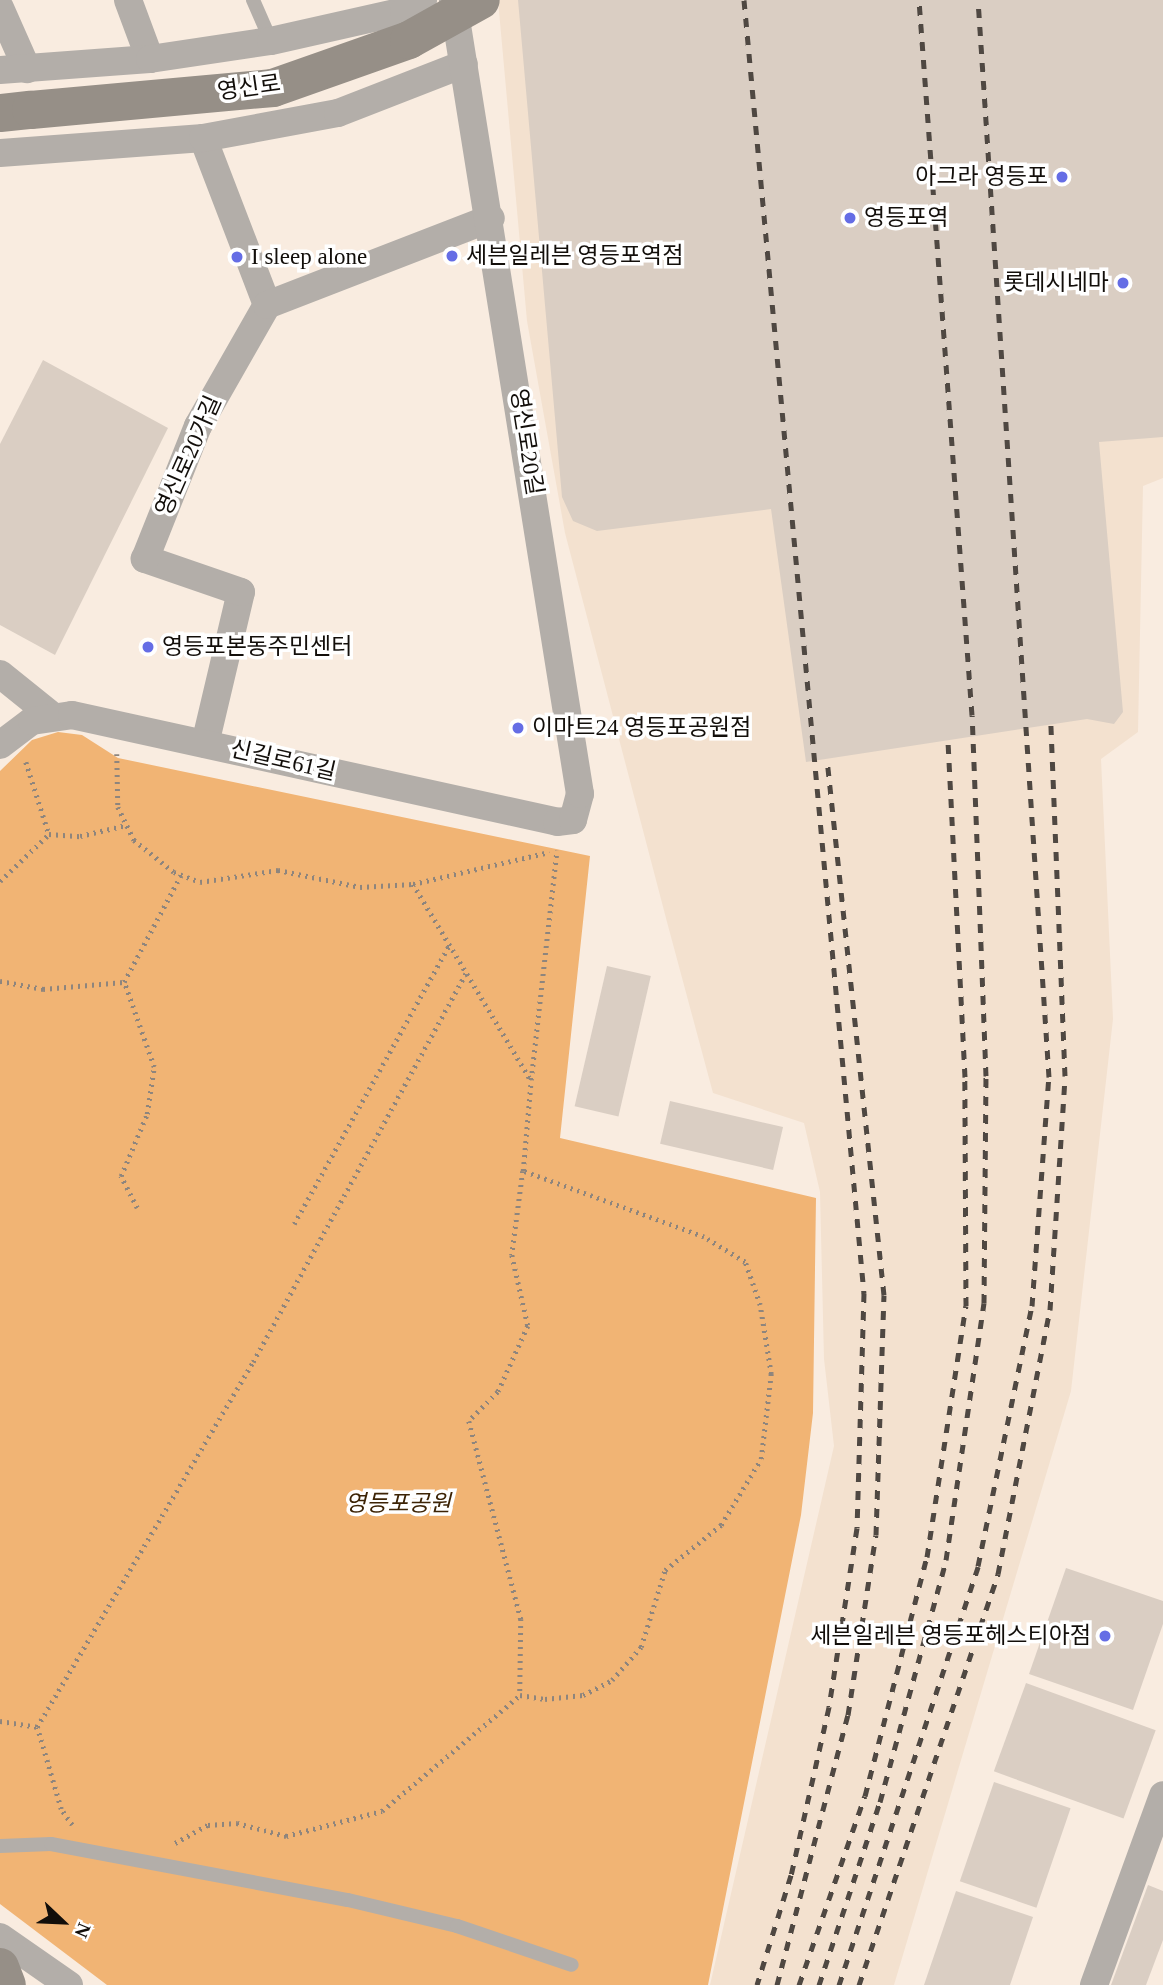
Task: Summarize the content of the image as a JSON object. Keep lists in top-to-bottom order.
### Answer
{
  "streets": {
    "main road": ["영신로"],
    "street": ["영신로20길", "영신로20가길", "신길로61길"]
  },
  "crossings": [
    ["영신로", "영신로20길"],
    ["영신로20길", "신길로61길"],
    ["영신로20가길", "신길로61길"]
  ],
  "parks": ["영등포공원"],
  "places": [
    "아그라 영등포",
    "영등포역",
    "세븐일레븐 영등포역점",
    "I sleep alone",
    "롯데시네마",
    "영등포본동주민센터",
    "이마트24 영등포공원점",
    "세븐일레븐 영등포헤스티아점"
  ],
  "north": "bottom right"
}
